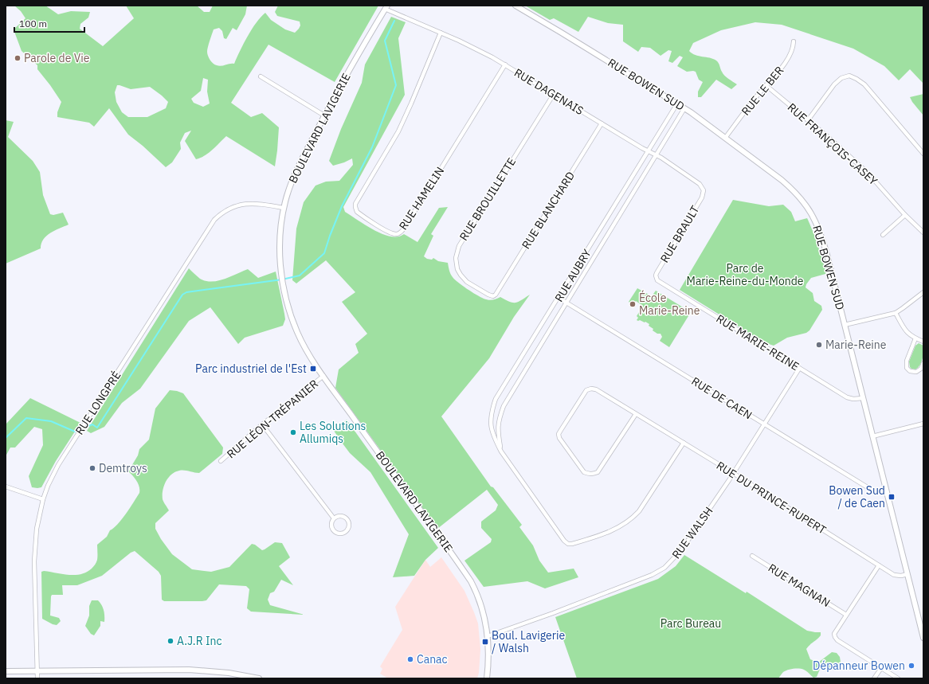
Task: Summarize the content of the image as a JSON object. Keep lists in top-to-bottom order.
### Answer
{
  "streets": {
    "street": [
      "RUE BOWEN SUD",
      "RUE LE BER",
      "RUE DAGENAIS",
      "BOULEVARD LAVIGERIE",
      "RUE FRANÇOIS-CASEY",
      "RUE HAMELIN",
      "RUE BROUILLETTE",
      "RUE BLANCHARD",
      "RUE BRAULT",
      "RUE AUBRY",
      "RUE MARIE-REINE",
      "RUE DE CAEN",
      "RUE LONGPRÉ",
      "RUE LÉON-TRÉPANIER",
      "RUE DU PRINCE-RUPERT",
      "RUE WALSH",
      "RUE MAGNAN"
    ]
  },
  "crossings": [
    ["RUE BOWEN SUD", "RUE LE BER"],
    ["RUE BOWEN SUD", "RUE AUBRY"],
    ["RUE BOWEN SUD", "RUE MARIE-REINE"],
    ["RUE BOWEN SUD", "RUE DE CAEN"],
    ["RUE BOWEN SUD", "RUE DU PRINCE-RUPERT"],
    ["RUE LE BER", "RUE FRANÇOIS-CASEY"],
    ["RUE DAGENAIS", "BOULEVARD LAVIGERIE"],
    ["RUE DAGENAIS", "RUE HAMELIN"],
    ["RUE DAGENAIS", "RUE BROUILLETTE"],
    ["RUE DAGENAIS", "RUE BLANCHARD"],
    ["RUE DAGENAIS", "RUE BRAULT"],
    ["RUE DAGENAIS", "RUE AUBRY"],
    ["BOULEVARD LAVIGERIE", "RUE LONGPRÉ"],
    ["BOULEVARD LAVIGERIE", "RUE LÉON-TRÉPANIER"],
    ["BOULEVARD LAVIGERIE", "RUE WALSH"],
    ["RUE BROUILLETTE", "RUE BLANCHARD"],
    ["RUE BRAULT", "RUE MARIE-REINE"],
    ["RUE AUBRY", "RUE DE CAEN"],
    ["RUE AUBRY", "RUE DU PRINCE-RUPERT"],
    ["RUE MARIE-REINE", "RUE WALSH"],
    ["RUE DE CAEN", "RUE WALSH"],
    ["RUE DU PRINCE-RUPERT", "RUE WALSH"]
  ],
  "parks": ["Parc de Marie-Reine-du-Monde", "Parc Bureau"],
  "places": {
    "other": [
      "Parole de Vie",
      "École Marie-Reine",
      "Marie-Reine",
      "Les Solutions Allumiqs",
      "Demtroys",
      "A.J.R Inc",
      "Canac",
      "Dépanneur Bowen"
    ],
    "transit": ["Parc industriel de l'Est", "Bowen Sud / de Caen", "Boul. Lavigerie / Walsh"]
  },
  "scale_bar": "100 m"
}
